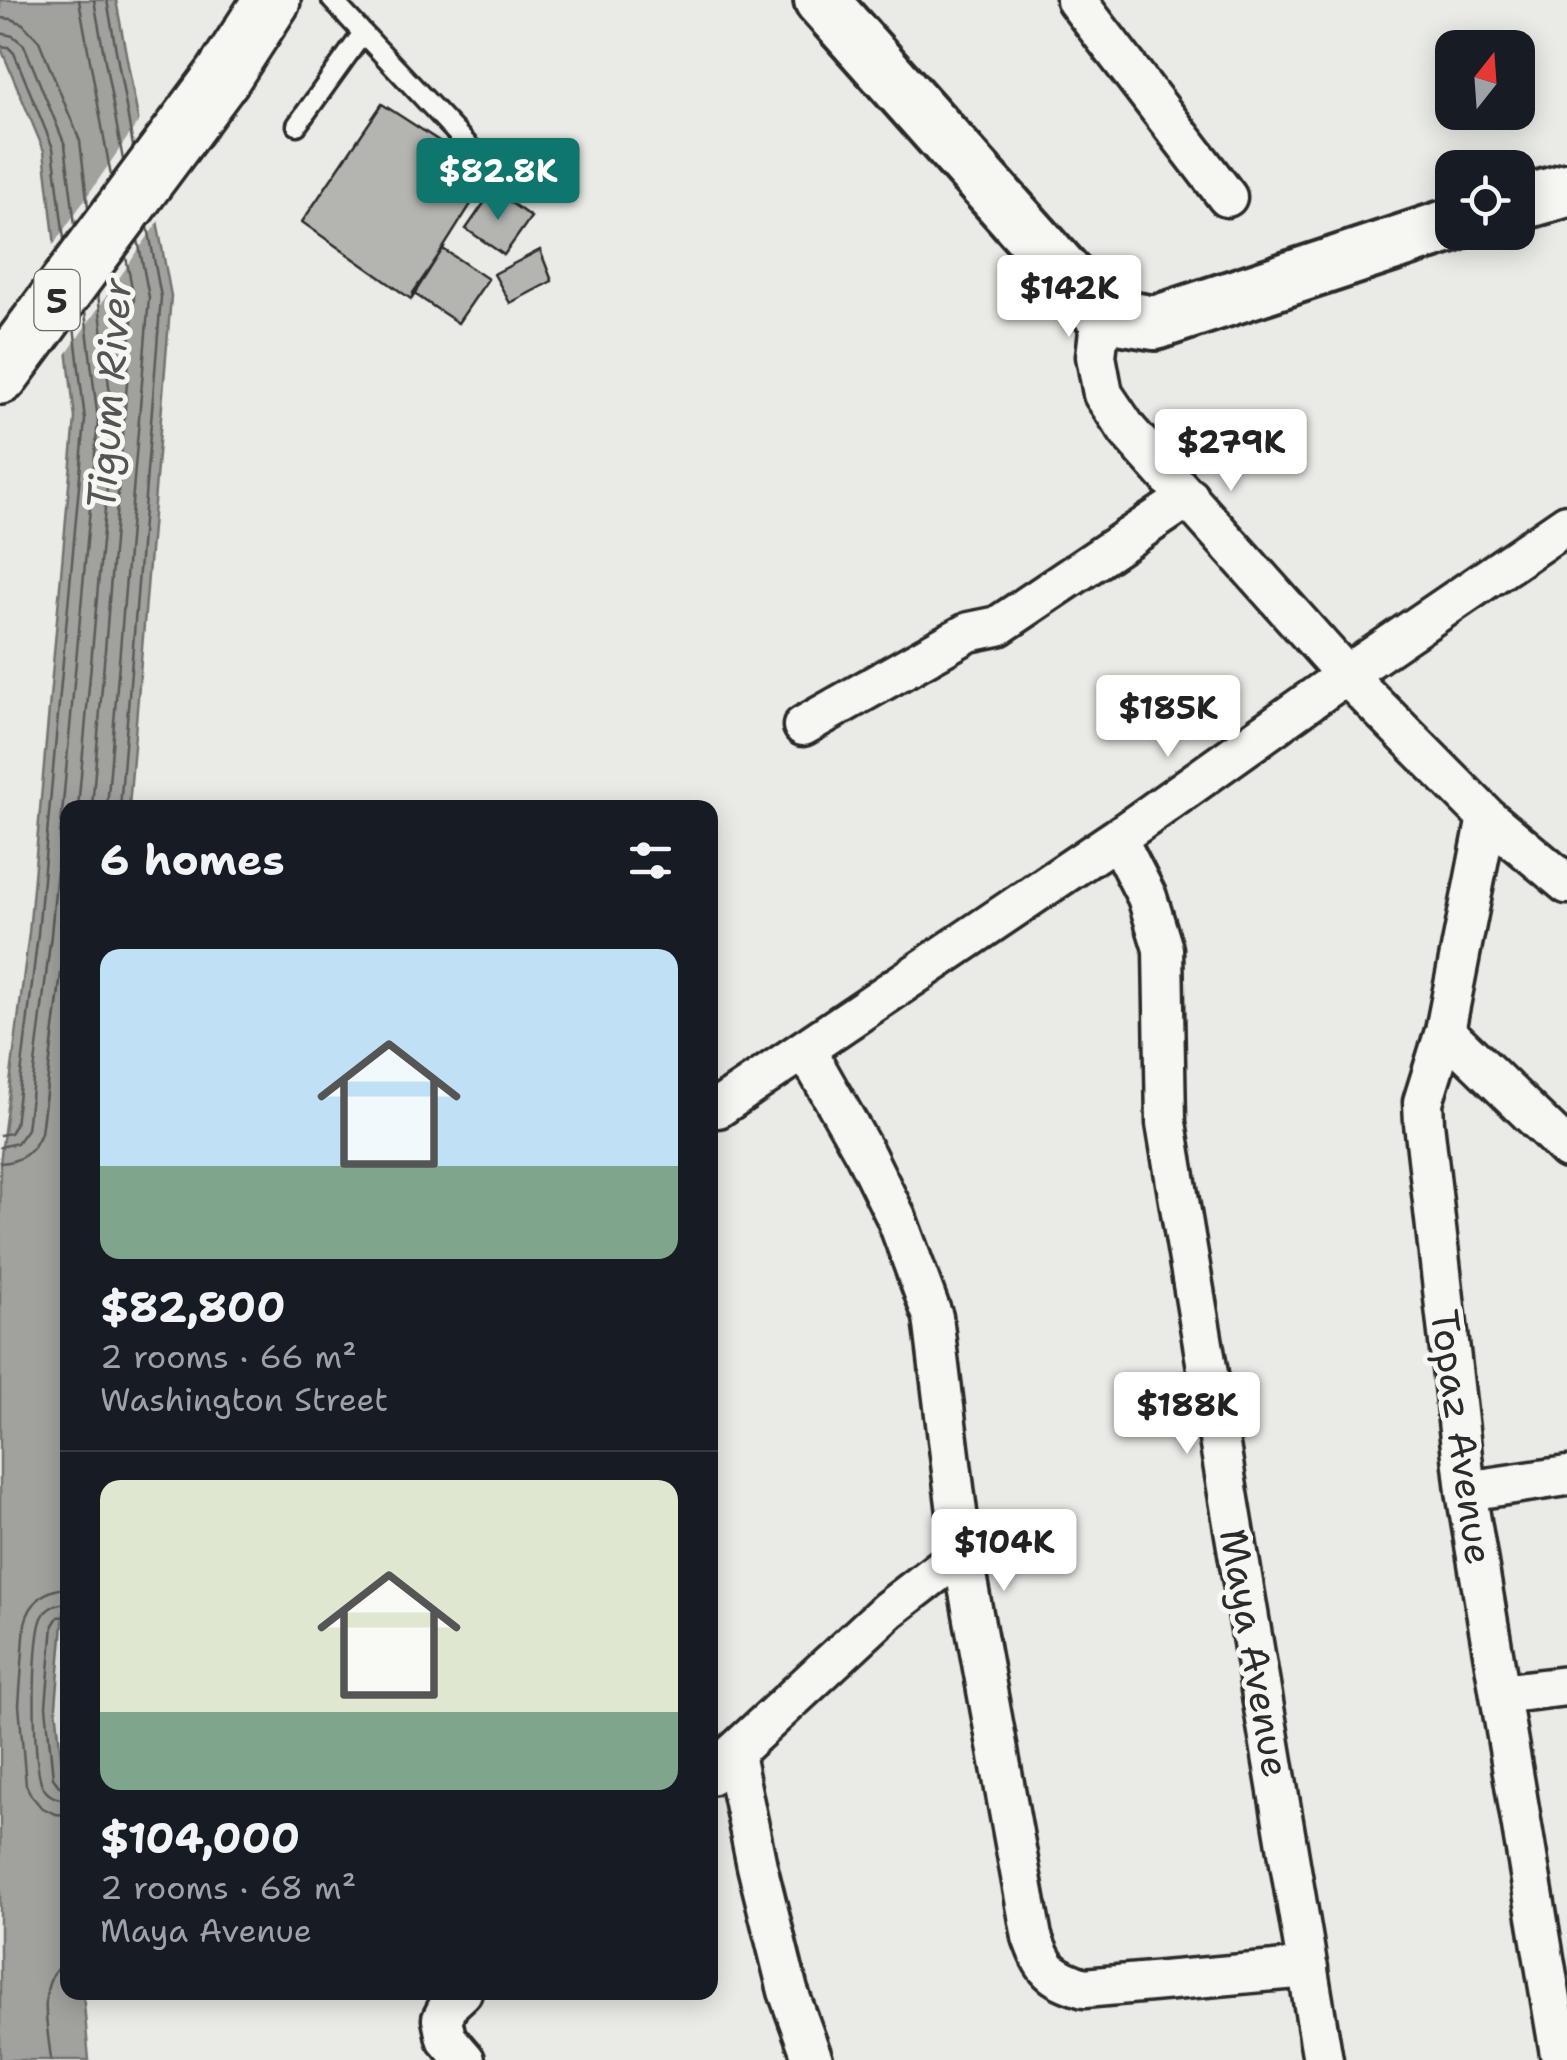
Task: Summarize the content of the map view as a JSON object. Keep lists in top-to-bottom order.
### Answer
{
  "streets": {
    "main road": ["5"],
    "street": ["Topaz Avenue", "Maya Avenue"]
  },
  "water": ["Tigum River"],
  "north": "top",
  "page": {
    "price": [
      "$82.8K",
      "$142K",
      "$279K",
      "$185K",
      "$188K",
      "$104K"
    ],
    "heading": "6 homes",
    "list": [
      {
        "name": "$82,800",
        "note": "2 rooms · 66 m² · Washington Street"
      },
      {
        "name": "$104,000",
        "note": "2 rooms · 68 m² · Maya Avenue"
      }
    ]
  }
}
